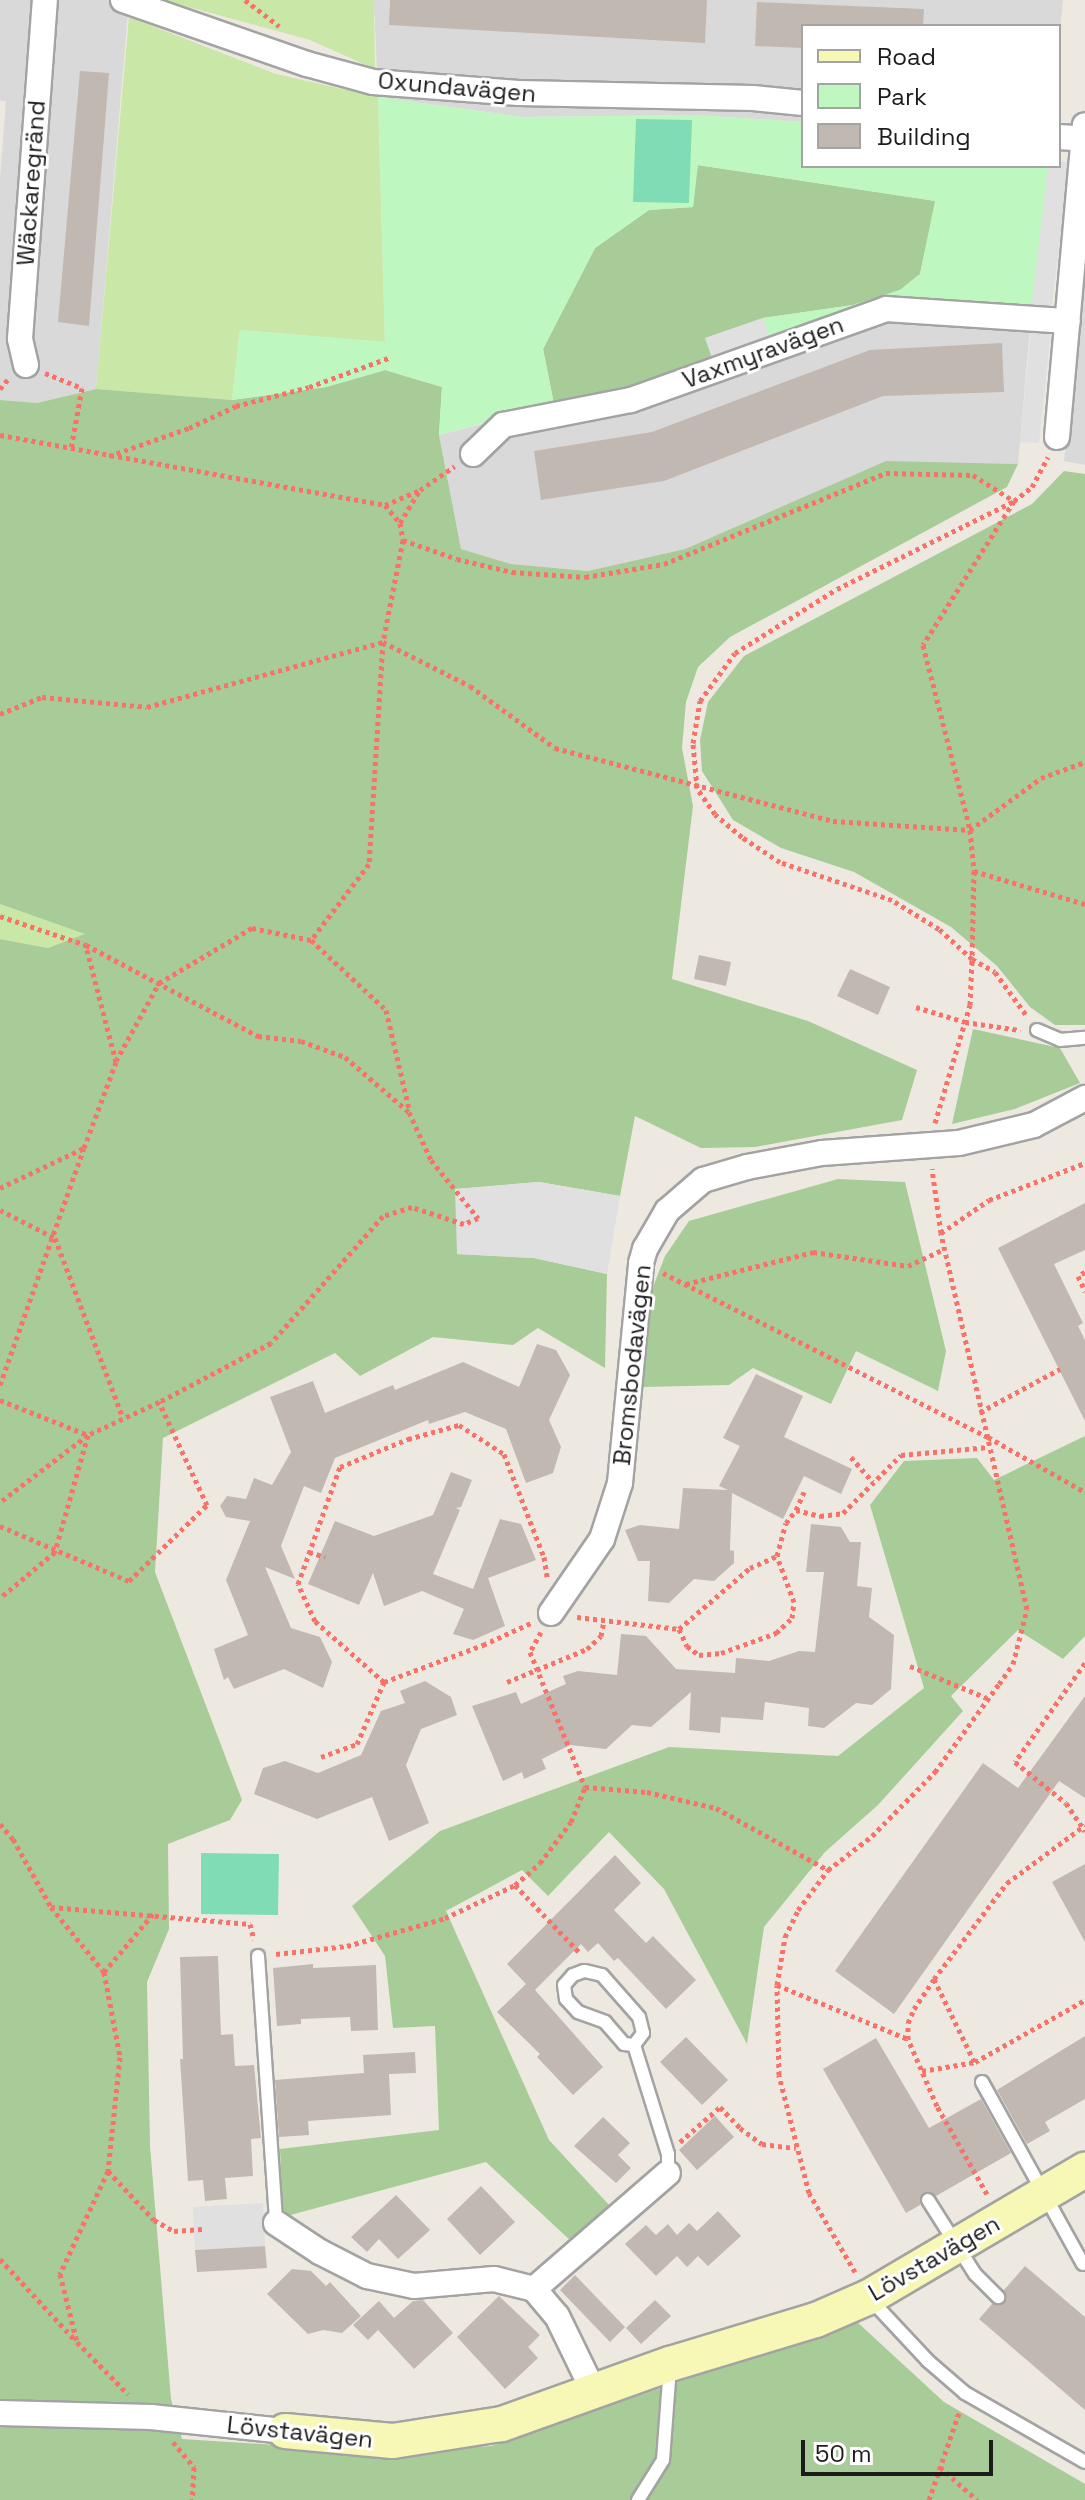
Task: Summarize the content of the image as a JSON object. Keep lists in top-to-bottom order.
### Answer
{
  "streets": {
    "street": [
      "Oxundavägen",
      "Wäckaregränd",
      "Vaxmyravägen",
      "Bromsbodavägen",
      "Lövstavägen"
    ]
  },
  "legend": ["Road", "Park", "Building"],
  "scale_bar": "50 m"
}
